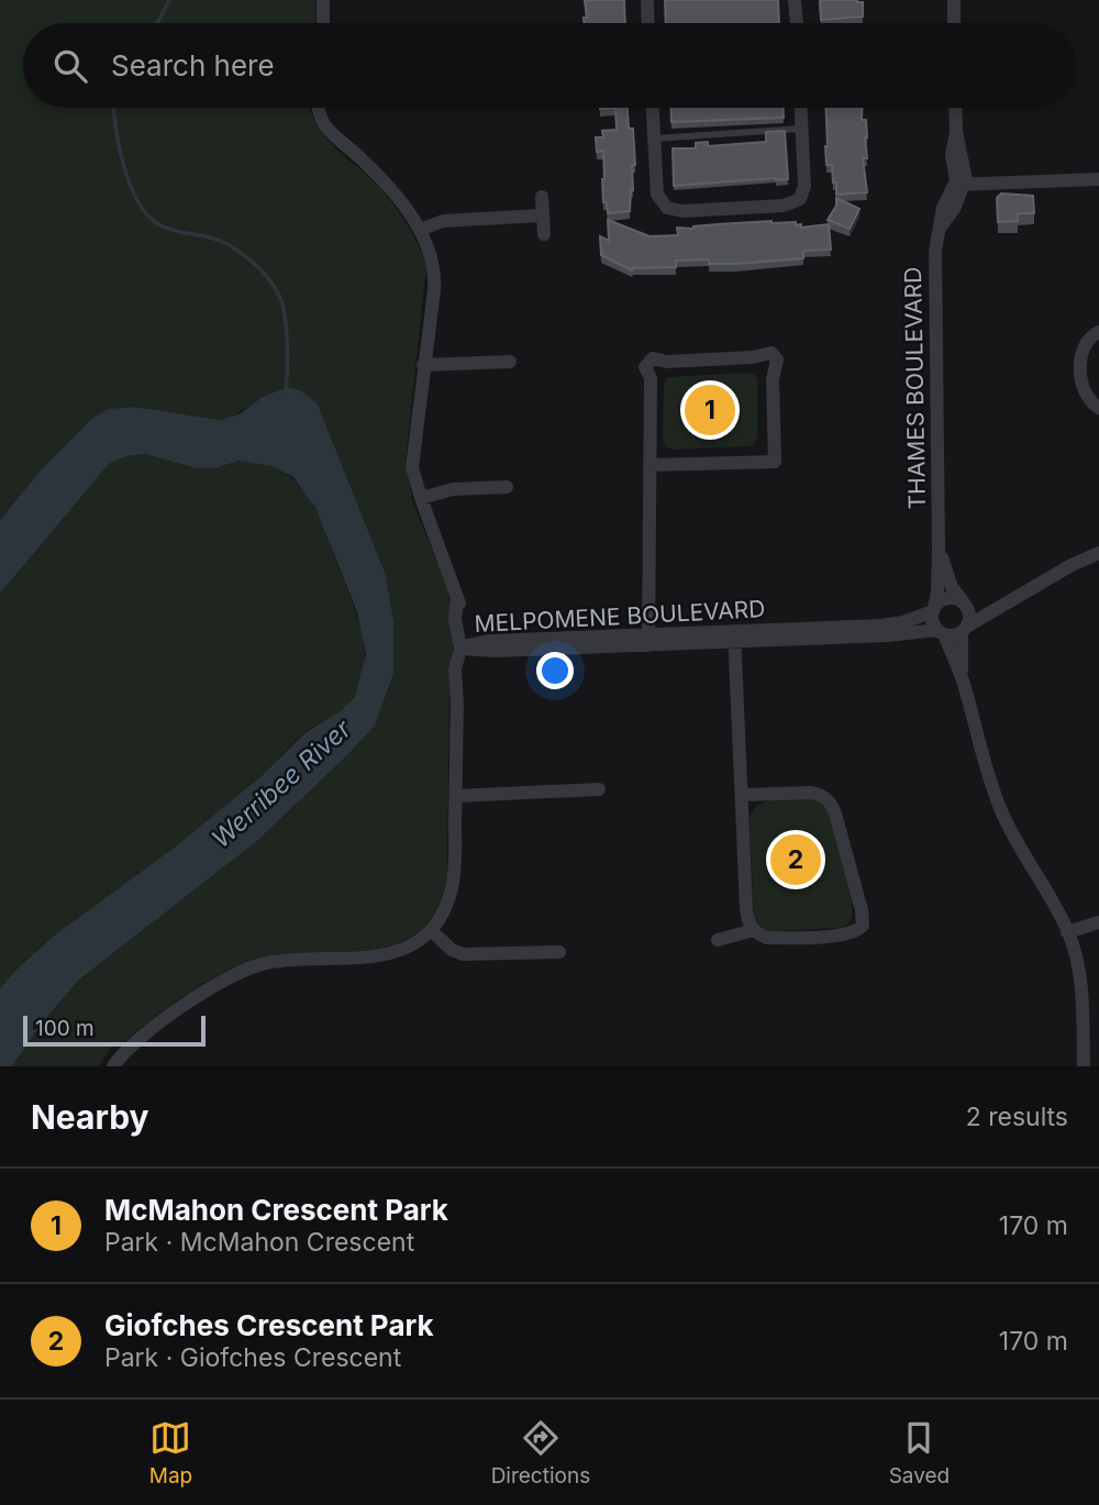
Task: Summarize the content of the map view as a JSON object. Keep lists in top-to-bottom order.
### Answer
{
  "streets": {
    "street": ["THAMES BOULEVARD", "MELPOMENE BOULEVARD"]
  },
  "crossings": [
    ["THAMES BOULEVARD", "MELPOMENE BOULEVARD"]
  ],
  "water": ["Werribee River"],
  "scale_bar": "100 m",
  "page": {
    "search": "Search here",
    "pins": ["1", "2"],
    "scale": "100 m",
    "heading": ["Nearby", "2 results"],
    "list": [
      {
        "mark": "1",
        "name": "McMahon Crescent Park",
        "note": "Park · McMahon Crescent",
        "value": "170 m"
      },
      {
        "mark": "2",
        "name": "Giofches Crescent Park",
        "note": "Park · Giofches Crescent",
        "value": "170 m"
      }
    ],
    "nav": ["Map", "Directions", "Saved"]
  }
}
